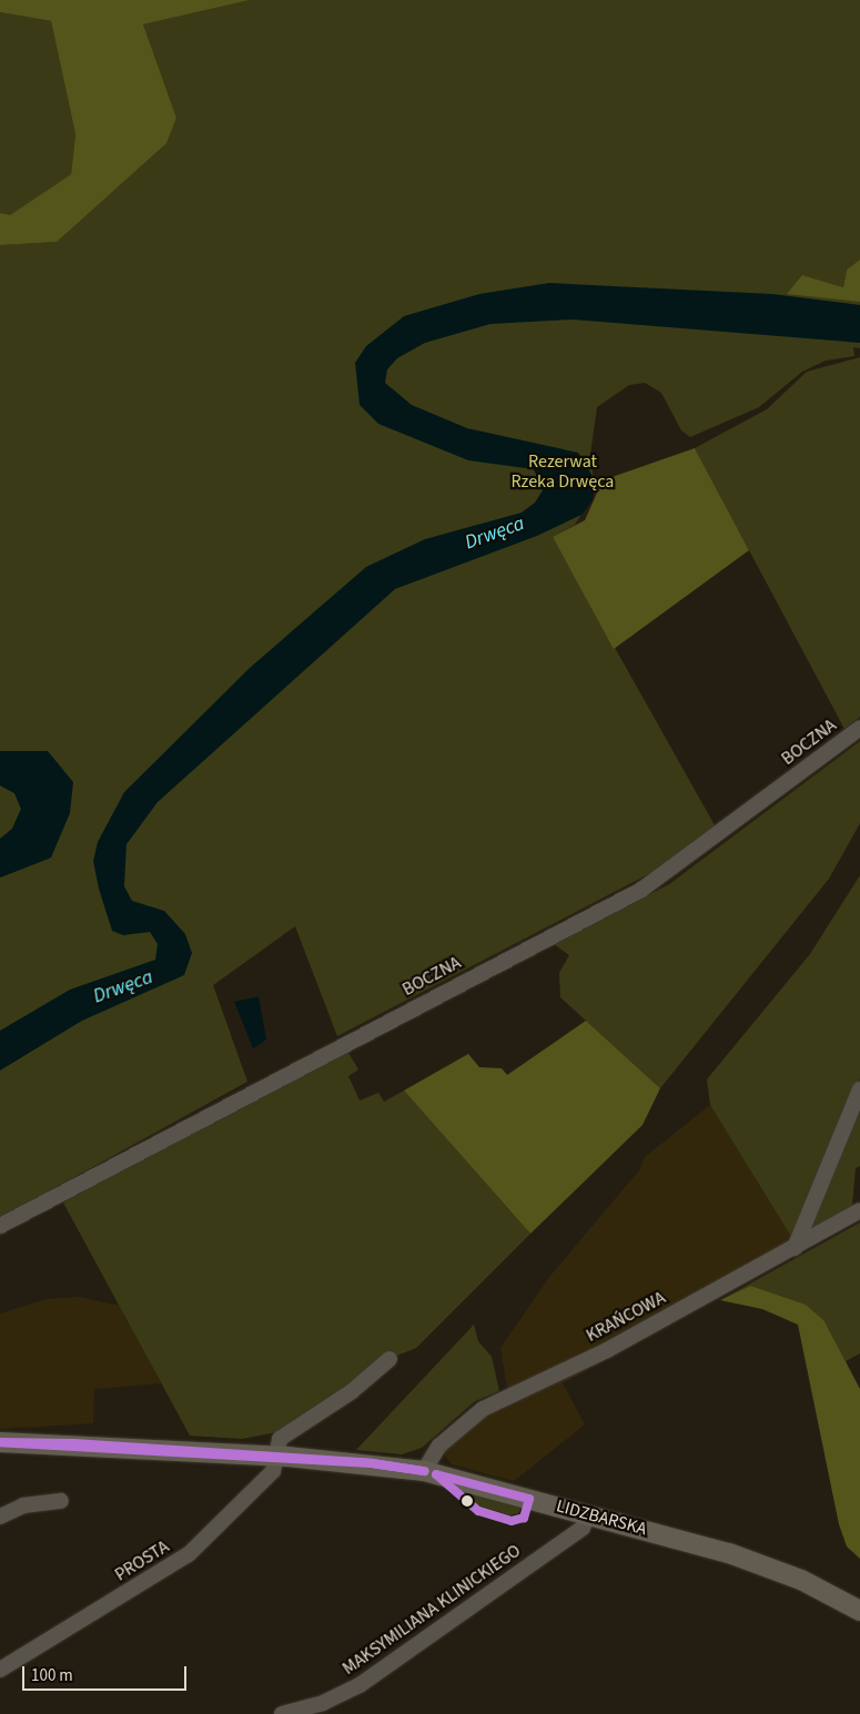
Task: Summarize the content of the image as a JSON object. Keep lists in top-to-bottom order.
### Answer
{
  "streets": {
    "main road": ["LIDZBARSKA"],
    "street": [
      "BOCZNA",
      "KRAŃCOWA",
      "PROSTA",
      "MAKSYMILIANA KLINICKIEGO"
    ]
  },
  "crossings": [
    ["KRAŃCOWA", "LIDZBARSKA"],
    ["LIDZBARSKA", "PROSTA"],
    ["LIDZBARSKA", "MAKSYMILIANA KLINICKIEGO"]
  ],
  "water": ["Drwęca"],
  "parks": ["Rezerwat Rzeka Drwęca"],
  "scale_bar": "100 m"
}
